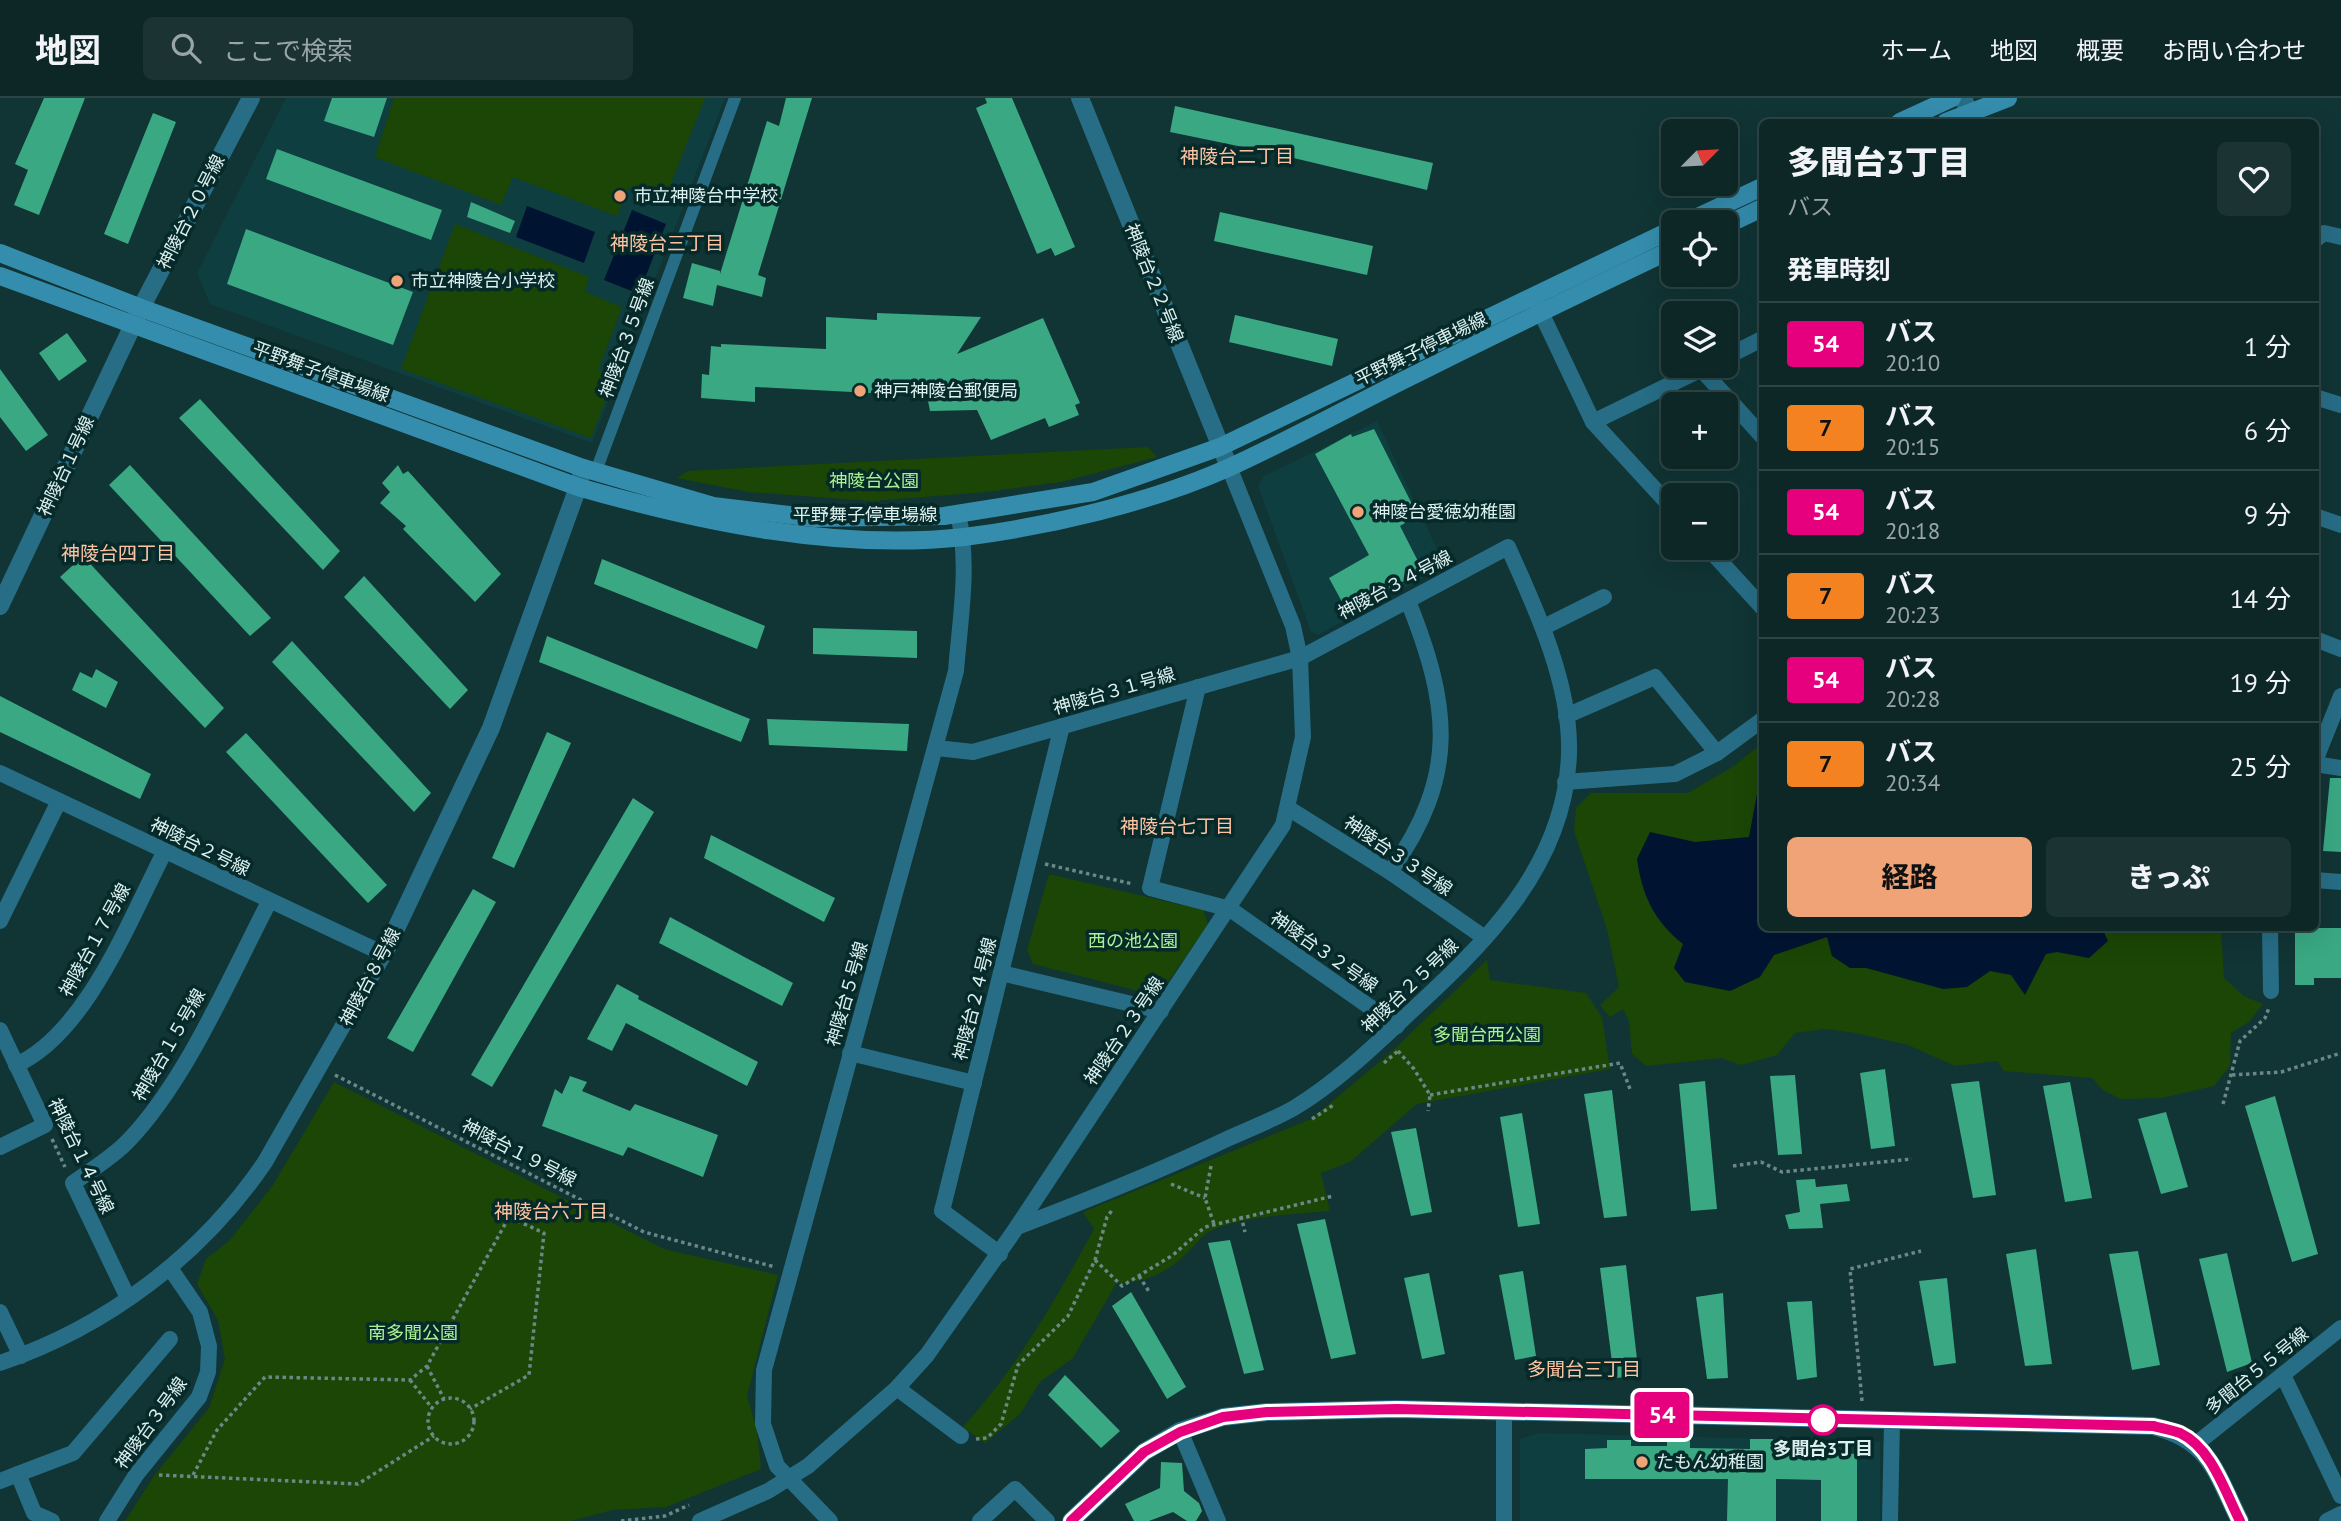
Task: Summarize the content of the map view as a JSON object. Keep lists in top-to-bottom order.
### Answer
{
  "streets": {
    "main road": ["平野舞子停車場線"],
    "street": [
      "神陵台２０号線",
      "神陵台２２号線",
      "神陵台３５号線",
      "神陵台１号線",
      "神陵台３４号線",
      "神陵台３１号線",
      "神陵台２号線",
      "神陵台３３号線",
      "神陵台１７号線",
      "神陵台３２号線",
      "神陵台８号線",
      "神陵台２５号線",
      "神陵台５号線",
      "神陵台２４号線",
      "神陵台２３号線",
      "神陵台１５号線",
      "神陵台１４号線",
      "多聞台５５号線",
      "神陵台３号線"
    ],
    "path": ["神陵台１９号線"]
  },
  "crossings": [
    ["神陵台２０号線", "平野舞子停車場線"],
    ["神陵台２０号線", "神陵台１号線"],
    ["神陵台２２号線", "平野舞子停車場線"],
    ["神陵台２２号線", "神陵台２３号線"],
    ["神陵台３５号線", "平野舞子停車場線"],
    ["神陵台３５号線", "神陵台８号線"],
    ["平野舞子停車場線", "神陵台１号線"],
    ["平野舞子停車場線", "神陵台８号線"],
    ["平野舞子停車場線", "神陵台５号線"],
    ["平野舞子停車場線", "神陵台２３号線"],
    ["神陵台３４号線", "神陵台３１号線"],
    ["神陵台３４号線", "神陵台２５号線"],
    ["神陵台３４号線", "神陵台２３号線"],
    ["神陵台３１号線", "神陵台５号線"],
    ["神陵台３１号線", "神陵台２４号線"],
    ["神陵台３１号線", "神陵台２３号線"],
    ["神陵台２号線", "神陵台１７号線"],
    ["神陵台２号線", "神陵台８号線"],
    ["神陵台２号線", "神陵台１５号線"],
    ["神陵台３３号線", "神陵台２５号線"],
    ["神陵台３３号線", "神陵台２３号線"],
    ["神陵台１７号線", "神陵台１４号線"],
    ["神陵台３２号線", "神陵台２５号線"],
    ["神陵台３２号線", "神陵台２３号線"],
    ["神陵台８号線", "神陵台１９号線"],
    ["神陵台８号線", "神陵台１４号線"],
    ["神陵台８号線", "神陵台３号線"],
    ["神陵台２５号線", "神陵台２３号線"],
    ["神陵台５号線", "神陵台２３号線"],
    ["神陵台５号線", "神陵台１９号線"],
    ["神陵台２４号線", "神陵台２３号線"],
    ["神陵台１５号線", "神陵台１４号線"]
  ],
  "districts": [
    "神陵台二丁目",
    "神陵台三丁目",
    "神陵台四丁目",
    "神陵台七丁目",
    "神陵台六丁目",
    "多聞台三丁目"
  ],
  "parks": [
    "神陵台公園",
    "西の池公園",
    "多聞台西公園",
    "南多聞公園"
  ],
  "places": [
    "市立神陵台中学校",
    "市立神陵台小学校",
    "神戸神陵台郵便局",
    "神陵台愛徳幼稚園",
    "多聞台3丁目",
    "たもん幼稚園"
  ],
  "lines": ["bus line 54"],
  "north": "top right",
  "page": {
    "header": "地図",
    "search": "ここで検索",
    "nav": [
      "ホーム",
      "地図",
      "概要",
      "お問い合わせ"
    ],
    "on_map": "54",
    "map_buttons": ["+", "−"],
    "heading": [
      ["多聞台3丁目", "バス"],
      "発車時刻"
    ],
    "list": [
      {
        "mark": "54",
        "name": "バス",
        "note": "20:10",
        "value": "1 分"
      },
      {
        "mark": "7",
        "name": "バス",
        "note": "20:15",
        "value": "6 分"
      },
      {
        "mark": "54",
        "name": "バス",
        "note": "20:18",
        "value": "9 分"
      },
      {
        "mark": "7",
        "name": "バス",
        "note": "20:23",
        "value": "14 分"
      },
      {
        "mark": "54",
        "name": "バス",
        "note": "20:28",
        "value": "19 分"
      },
      {
        "mark": "7",
        "name": "バス",
        "note": "20:34",
        "value": "25 分"
      }
    ],
    "buttons": ["経路", "きっぷ"]
  }
}
